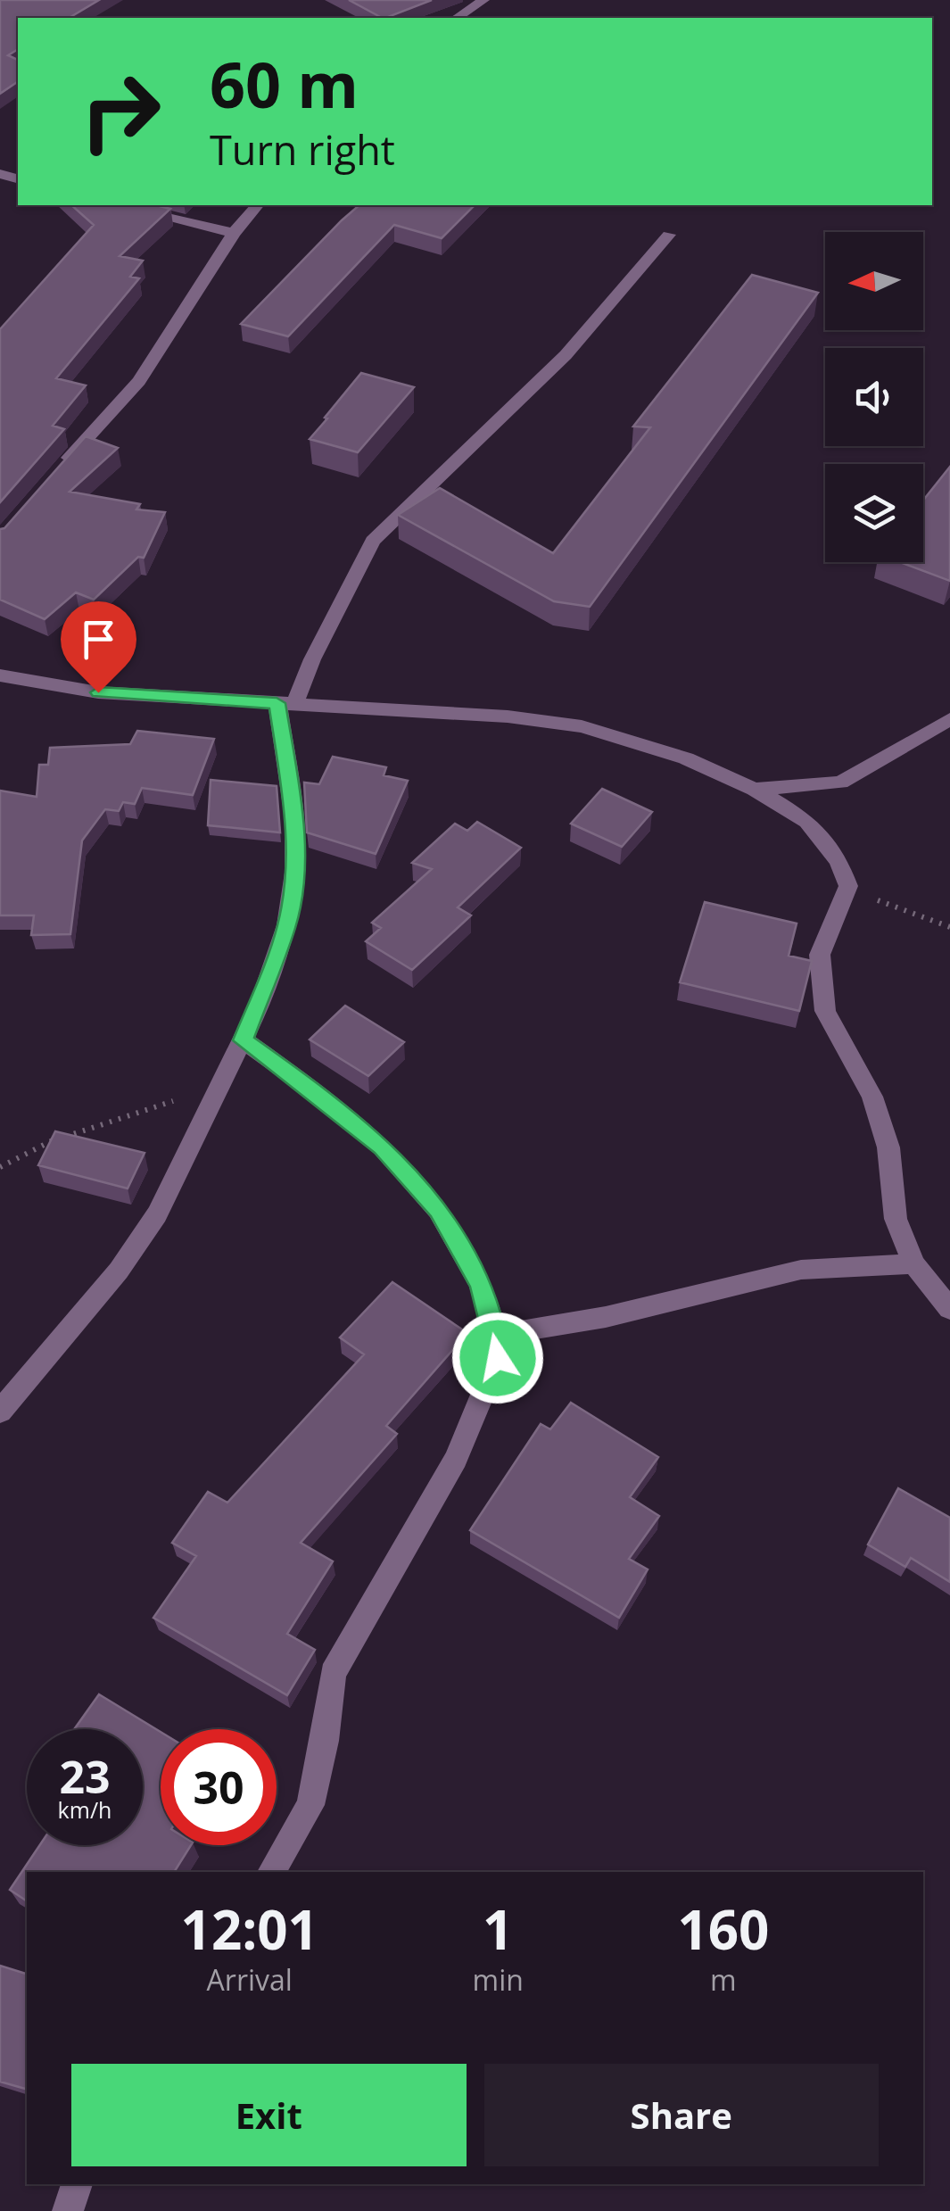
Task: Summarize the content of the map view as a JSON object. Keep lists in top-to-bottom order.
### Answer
{
  "north": "left",
  "page": {
    "turn": ["60 m", "Turn right"],
    "speed": "23 km/h",
    "limit": "30",
    "eta": [
      "12:01",
      "Arrival",
      "1",
      "min",
      "160",
      "m"
    ],
    "buttons": ["Exit", "Share"]
  }
}
